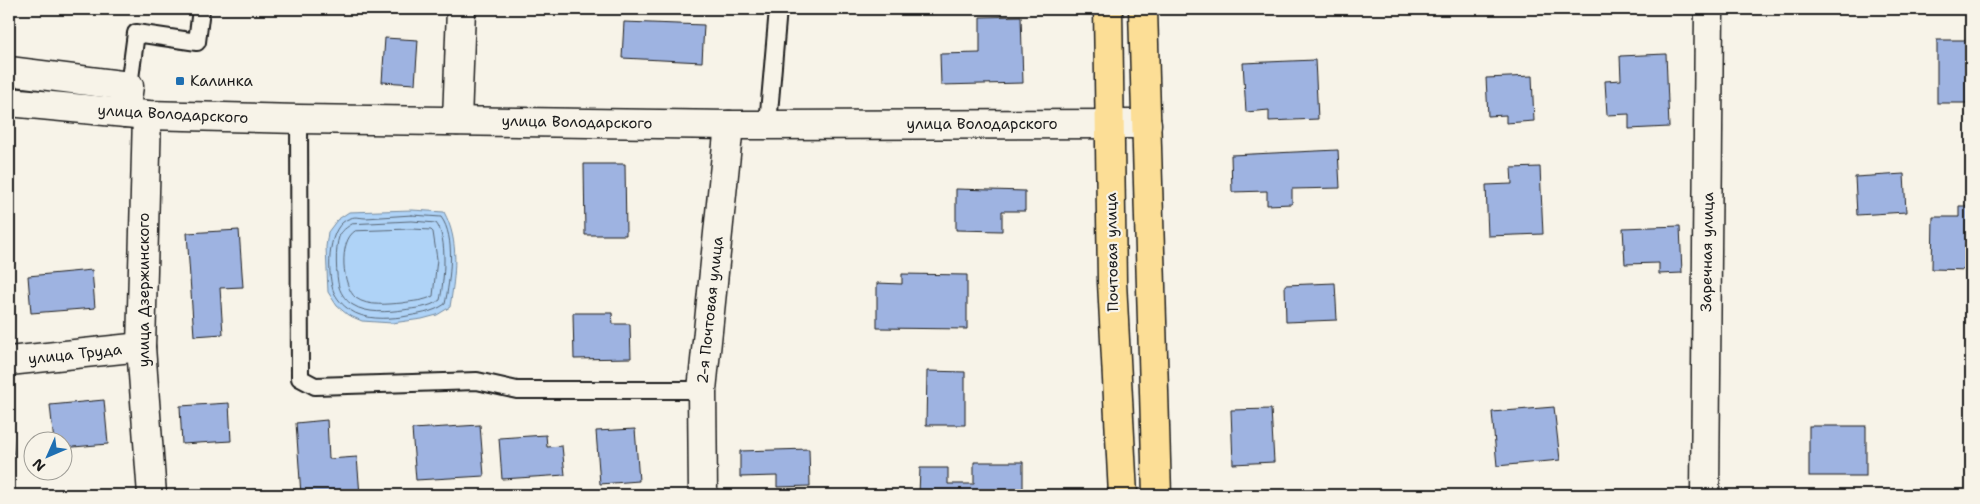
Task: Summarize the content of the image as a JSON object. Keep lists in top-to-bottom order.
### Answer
{
  "streets": {
    "main road": ["Почтовая улица"],
    "street": [
      "улица Володарского",
      "Заречная улица",
      "улица Дзержинского",
      "2-я Почтовая улица",
      "улица Труда"
    ]
  },
  "crossings": [
    ["улица Володарского", "Почтовая улица"],
    ["улица Володарского", "улица Дзержинского"],
    ["улица Володарского", "2-я Почтовая улица"],
    ["улица Дзержинского", "улица Труда"]
  ],
  "places": {
    "transit": ["Калинка"]
  },
  "north": "bottom left"
}
